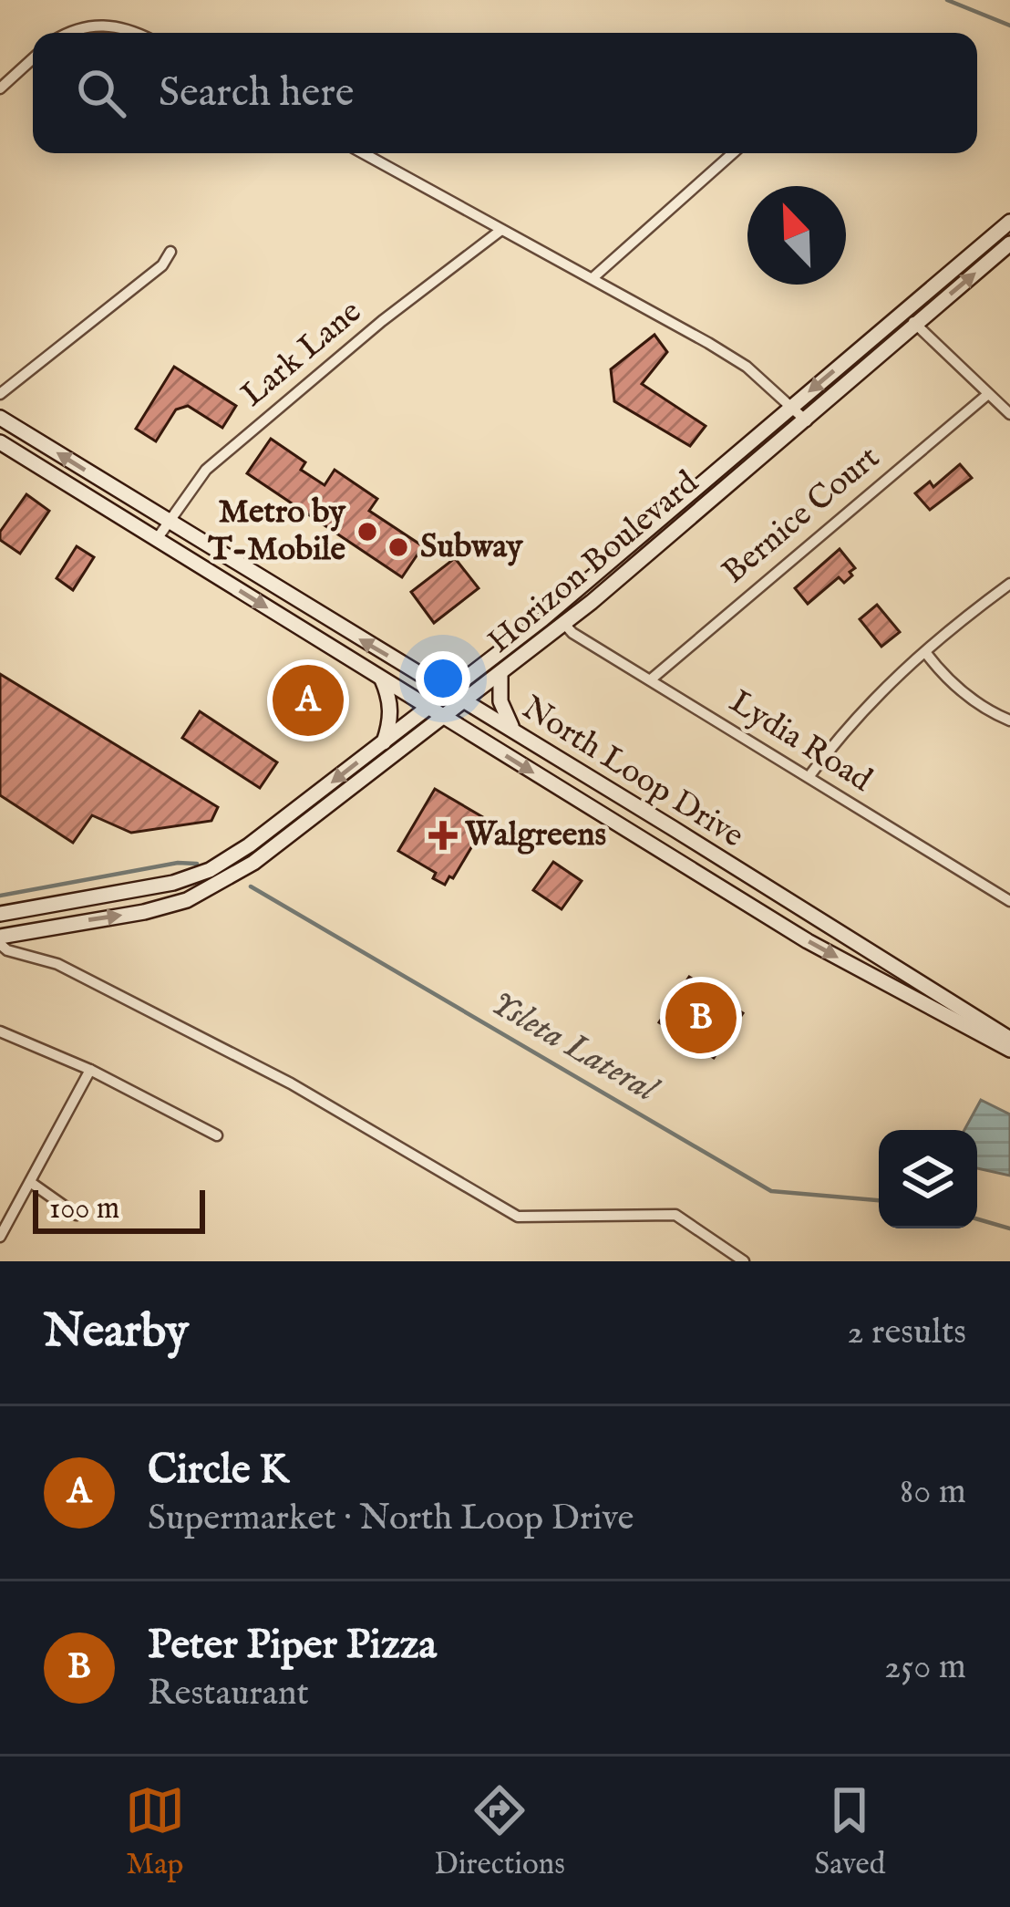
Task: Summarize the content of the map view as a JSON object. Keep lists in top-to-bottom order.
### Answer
{
  "streets": {
    "main road": ["Horizon Boulevard", "North Loop Drive"],
    "street": ["Lark Lane", "Bernice Court", "Lydia Road"]
  },
  "crossings": [
    ["Lark Lane", "North Loop Drive"],
    ["Bernice Court", "Lydia Road"],
    ["Horizon Boulevard", "Lydia Road"],
    ["Horizon Boulevard", "North Loop Drive"]
  ],
  "water": ["Ysleta Lateral"],
  "places": {
    "other": ["Metro by T-Mobile", "Subway"],
    "health": ["Walgreens"]
  },
  "scale_bar": "100 m",
  "north": "top left",
  "page": {
    "search": "Search here",
    "pins": ["A", "B"],
    "scale": "100 m",
    "heading": ["Nearby", "2 results"],
    "list": [
      {
        "mark": "A",
        "name": "Circle K",
        "note": "Supermarket · North Loop Drive",
        "value": "80 m"
      },
      {
        "mark": "B",
        "name": "Peter Piper Pizza",
        "note": "Restaurant",
        "value": "250 m"
      }
    ],
    "nav": ["Map", "Directions", "Saved"]
  }
}
